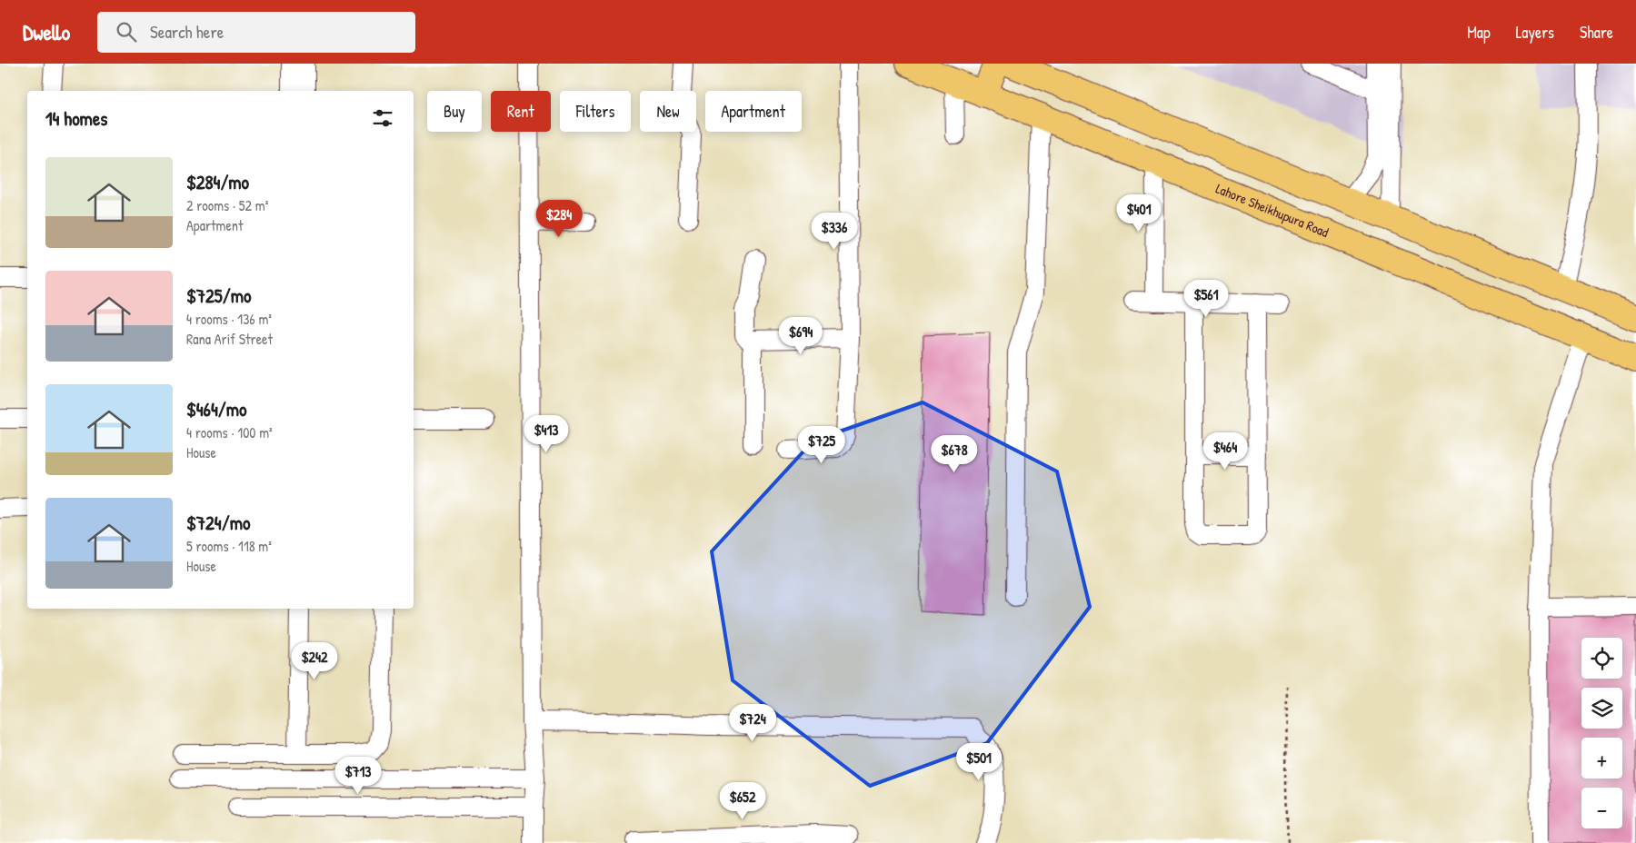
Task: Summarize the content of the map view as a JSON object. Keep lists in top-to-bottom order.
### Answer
{
  "streets": {
    "highway": ["Lahore Sheikhupura Road"]
  },
  "page": {
    "header": "Dwello",
    "search": "Search here",
    "nav": ["Map", "Layers", "Share"],
    "chip": [
      "Buy",
      "Rent",
      "Filters",
      "New",
      "Apartment"
    ],
    "heading": "14 homes",
    "list": [
      {
        "name": "$284/mo",
        "note": "2 rooms · 52 m² · Apartment"
      },
      {
        "name": "$725/mo",
        "note": "4 rooms · 136 m² · Rana Arif Street"
      },
      {
        "name": "$464/mo",
        "note": "4 rooms · 100 m² · House"
      },
      {
        "name": "$724/mo",
        "note": "5 rooms · 118 m² · House"
      }
    ],
    "price": [
      "$401",
      "$284",
      "$336",
      "$561",
      "$694",
      "$413",
      "$725",
      "$464",
      "$678",
      "$242",
      "$724",
      "$501",
      "$713",
      "$652"
    ],
    "map_buttons": ["+", "−"]
  }
}
